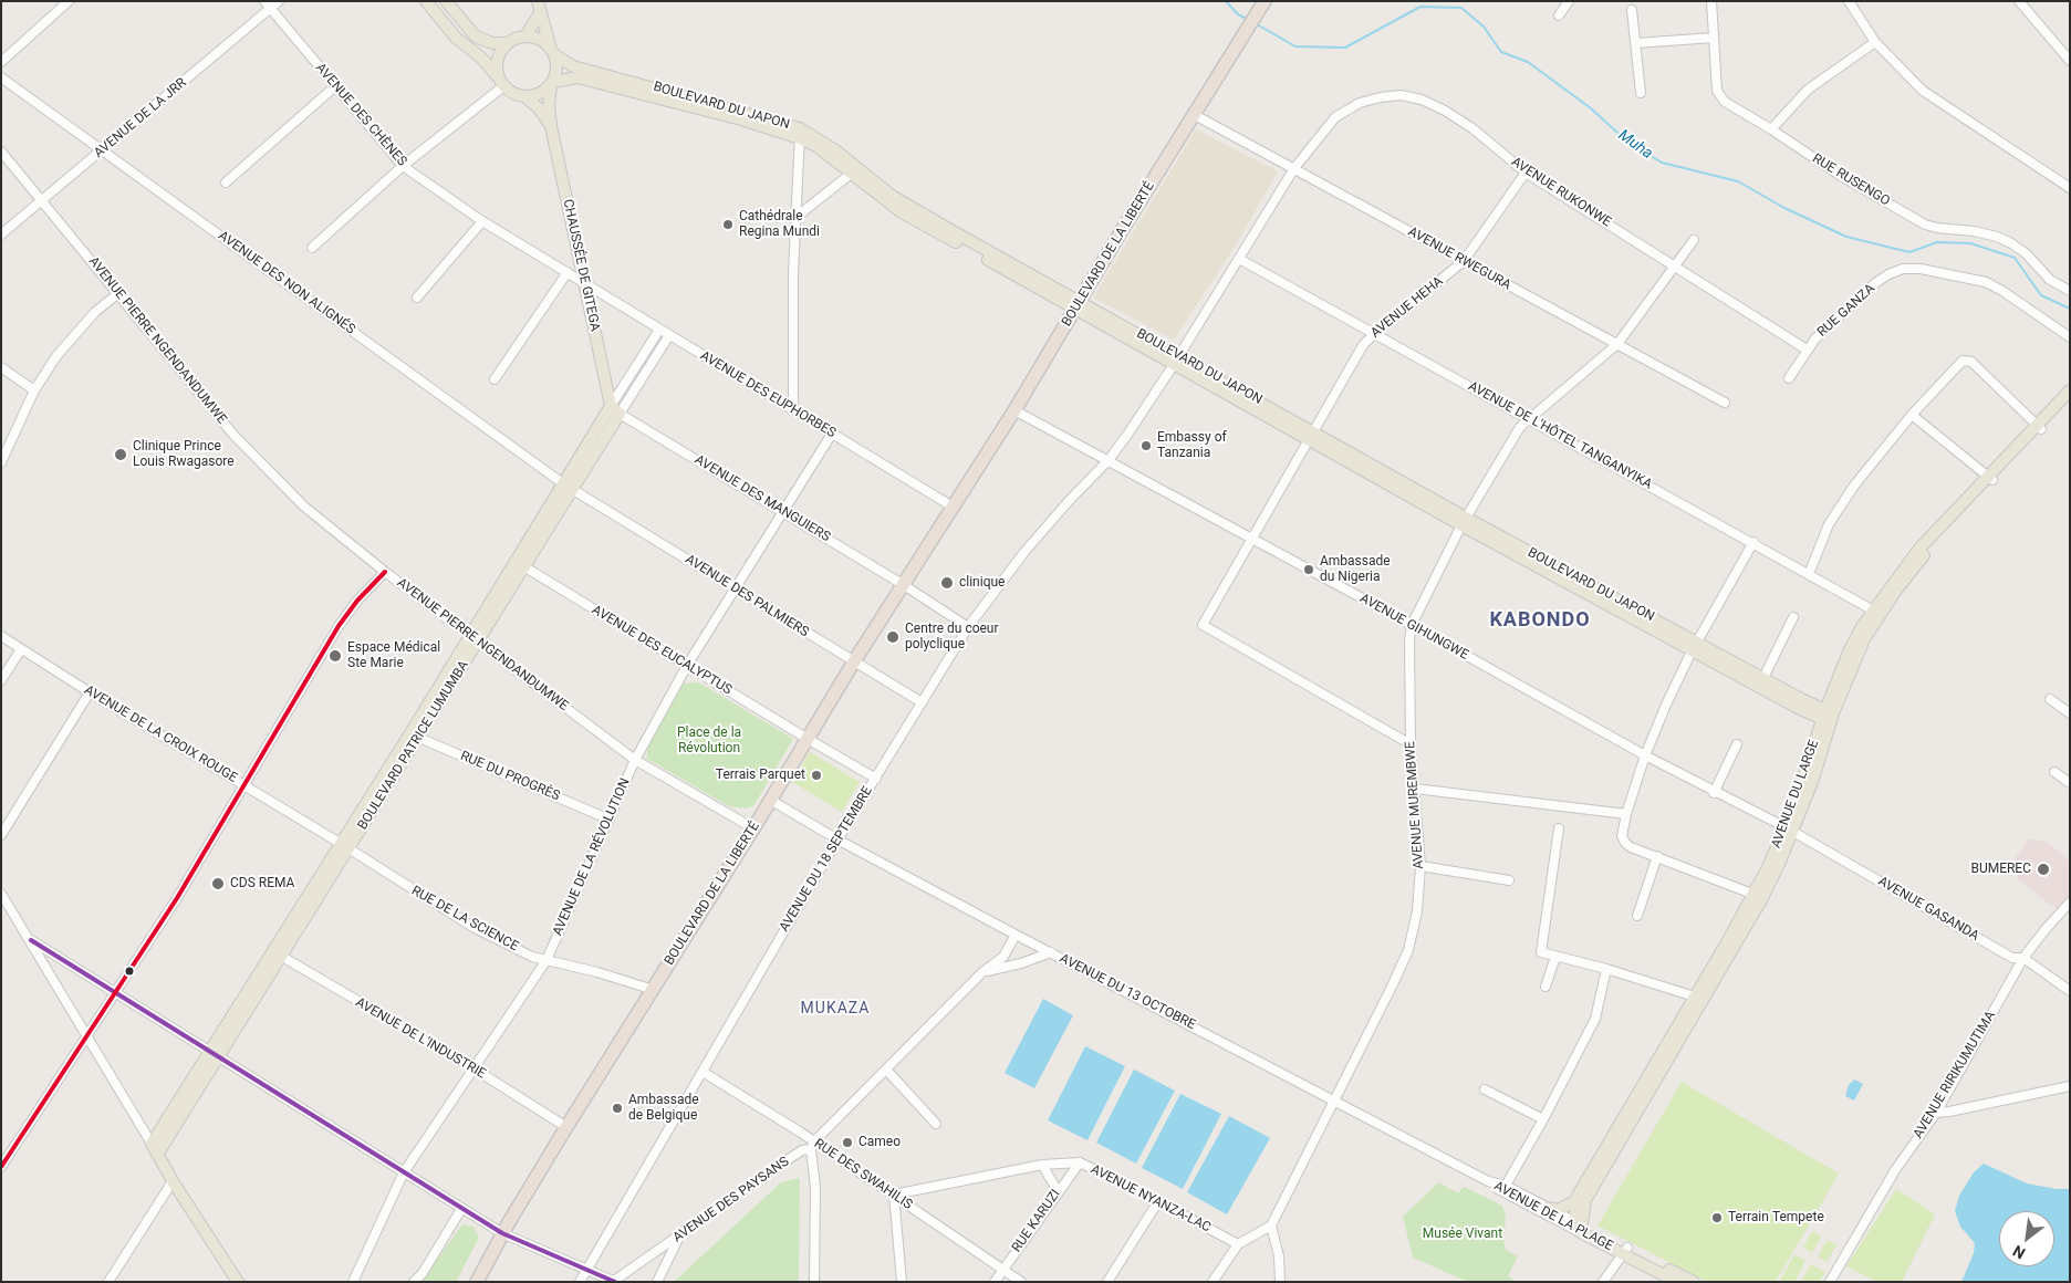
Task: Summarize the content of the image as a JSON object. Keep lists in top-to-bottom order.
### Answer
{
  "streets": {
    "highway": ["BOULEVARD DE LA LIBERTÉ"],
    "main road": [
      "BOULEVARD DU JAPON",
      "CHAUSSÉE DE GITEGA",
      "BOULEVARD PATRICE LUMUMBA",
      "AVENUE DU LARGE",
      "AVENUE DE LA PLAGE"
    ],
    "street": [
      "AVENUE DES CHÈNES",
      "AVENUE DE LA JRR",
      "RUE RUSENGO",
      "AVENUE RUKONWE",
      "AVENUE RWEGURA",
      "AVENUE DES NON ALIGNÉS",
      "AVENUE HEHA",
      "RUE GANZA",
      "AVENUE PIERRE NGENDANDUMWE",
      "AVENUE DES EUPHORBES",
      "AVENUE DE L'HÔTEL TANGANYIKA",
      "AVENUE DES MANGUIERS",
      "AVENUE DES PALMIERS",
      "AVENUE GIHUNGWE",
      "AVENUE DES EUCALYPTUS",
      "AVENUE DE LA CROIX ROUGE",
      "RUE DU PROGRÈS",
      "AVENUE MUREMBWE",
      "AVENUE DE LA RÉVOLUTION",
      "AVENUE DU 18 SEPTEMBRE",
      "AVENUE GASANDA",
      "RUE DE LA SCIENCE",
      "AVENUE DU 13 OCTOBRE",
      "AVENUE DE L'INDUSTRIE",
      "AVENUE RIRIKUMUTIMA",
      "RUE DES SWAHILIS",
      "AVENUE NYANZA-LAC",
      "AVENUE DES PAYSANS",
      "RUE KARUZI"
    ]
  },
  "crossings": [
    ["BOULEVARD DU JAPON", "AVENUE RUKONWE"],
    ["BOULEVARD DU JAPON", "BOULEVARD DE LA LIBERTÉ"],
    ["BOULEVARD DU JAPON", "CHAUSSÉE DE GITEGA"],
    ["BOULEVARD DU JAPON", "AVENUE HEHA"],
    ["BOULEVARD DU JAPON", "AVENUE DU LARGE"],
    ["BOULEVARD DU JAPON", "AVENUE DU 18 SEPTEMBRE"],
    ["AVENUE DES CHÈNES", "AVENUE DE LA JRR"],
    ["AVENUE DES CHÈNES", "CHAUSSÉE DE GITEGA"],
    ["AVENUE DES CHÈNES", "AVENUE DES EUPHORBES"],
    ["AVENUE DE LA JRR", "AVENUE DES NON ALIGNÉS"],
    ["AVENUE DE LA JRR", "AVENUE PIERRE NGENDANDUMWE"],
    ["AVENUE RUKONWE", "AVENUE RWEGURA"],
    ["AVENUE RUKONWE", "AVENUE HEHA"],
    ["AVENUE RUKONWE", "RUE GANZA"],
    ["AVENUE RUKONWE", "AVENUE DE L'HÔTEL TANGANYIKA"],
    ["AVENUE RUKONWE", "AVENUE DU 18 SEPTEMBRE"],
    ["BOULEVARD DE LA LIBERTÉ", "AVENUE RWEGURA"],
    ["BOULEVARD DE LA LIBERTÉ", "AVENUE PIERRE NGENDANDUMWE"],
    ["BOULEVARD DE LA LIBERTÉ", "AVENUE DES EUPHORBES"],
    ["BOULEVARD DE LA LIBERTÉ", "AVENUE DES MANGUIERS"],
    ["BOULEVARD DE LA LIBERTÉ", "AVENUE DES PALMIERS"],
    ["BOULEVARD DE LA LIBERTÉ", "AVENUE GIHUNGWE"],
    ["BOULEVARD DE LA LIBERTÉ", "AVENUE DES EUCALYPTUS"],
    ["BOULEVARD DE LA LIBERTÉ", "RUE DE LA SCIENCE"],
    ["BOULEVARD DE LA LIBERTÉ", "AVENUE DU 13 OCTOBRE"],
    ["BOULEVARD DE LA LIBERTÉ", "AVENUE DE L'INDUSTRIE"],
    ["AVENUE RWEGURA", "AVENUE HEHA"],
    ["CHAUSSÉE DE GITEGA", "AVENUE DES EUPHORBES"],
    ["CHAUSSÉE DE GITEGA", "BOULEVARD PATRICE LUMUMBA"],
    ["AVENUE DES NON ALIGNÉS", "AVENUE DES PALMIERS"],
    ["AVENUE DES NON ALIGNÉS", "BOULEVARD PATRICE LUMUMBA"],
    ["AVENUE HEHA", "AVENUE DE L'HÔTEL TANGANYIKA"],
    ["AVENUE HEHA", "AVENUE GIHUNGWE"],
    ["AVENUE HEHA", "AVENUE MUREMBWE"],
    ["AVENUE PIERRE NGENDANDUMWE", "BOULEVARD PATRICE LUMUMBA"],
    ["AVENUE PIERRE NGENDANDUMWE", "AVENUE DE LA RÉVOLUTION"],
    ["AVENUE DES EUPHORBES", "BOULEVARD PATRICE LUMUMBA"],
    ["AVENUE DES EUPHORBES", "AVENUE DE LA RÉVOLUTION"],
    ["AVENUE DE L'HÔTEL TANGANYIKA", "AVENUE DU LARGE"],
    ["AVENUE DES MANGUIERS", "BOULEVARD PATRICE LUMUMBA"],
    ["AVENUE DES MANGUIERS", "AVENUE DE LA RÉVOLUTION"],
    ["AVENUE DES MANGUIERS", "AVENUE DU 18 SEPTEMBRE"],
    ["AVENUE DES PALMIERS", "BOULEVARD PATRICE LUMUMBA"],
    ["AVENUE DES PALMIERS", "AVENUE DE LA RÉVOLUTION"],
    ["AVENUE DES PALMIERS", "AVENUE DU 18 SEPTEMBRE"],
    ["AVENUE GIHUNGWE", "AVENUE DU LARGE"],
    ["AVENUE GIHUNGWE", "AVENUE MUREMBWE"],
    ["AVENUE GIHUNGWE", "AVENUE DU 18 SEPTEMBRE"],
    ["AVENUE GIHUNGWE", "AVENUE GASANDA"],
    ["AVENUE DES EUCALYPTUS", "BOULEVARD PATRICE LUMUMBA"],
    ["AVENUE DES EUCALYPTUS", "AVENUE DE LA RÉVOLUTION"],
    ["AVENUE DES EUCALYPTUS", "AVENUE DU 18 SEPTEMBRE"],
    ["AVENUE DE LA CROIX ROUGE", "BOULEVARD PATRICE LUMUMBA"],
    ["AVENUE DE LA CROIX ROUGE", "RUE DE LA SCIENCE"],
    ["BOULEVARD PATRICE LUMUMBA", "RUE DU PROGRÈS"],
    ["BOULEVARD PATRICE LUMUMBA", "RUE DE LA SCIENCE"],
    ["BOULEVARD PATRICE LUMUMBA", "AVENUE DE L'INDUSTRIE"],
    ["RUE DU PROGRÈS", "AVENUE DE LA RÉVOLUTION"],
    ["AVENUE DU LARGE", "AVENUE GASANDA"],
    ["AVENUE DU LARGE", "AVENUE DE LA PLAGE"],
    ["AVENUE MUREMBWE", "AVENUE DU 13 OCTOBRE"],
    ["AVENUE DE LA RÉVOLUTION", "RUE DE LA SCIENCE"],
    ["AVENUE DE LA RÉVOLUTION", "AVENUE DE L'INDUSTRIE"],
    ["AVENUE DU 18 SEPTEMBRE", "AVENUE DU 13 OCTOBRE"],
    ["AVENUE DU 18 SEPTEMBRE", "RUE DES SWAHILIS"],
    ["AVENUE GASANDA", "AVENUE RIRIKUMUTIMA"],
    ["AVENUE DU 13 OCTOBRE", "AVENUE DES PAYSANS"],
    ["AVENUE DU 13 OCTOBRE", "AVENUE DE LA PLAGE"],
    ["RUE DES SWAHILIS", "AVENUE NYANZA-LAC"],
    ["RUE DES SWAHILIS", "AVENUE DES PAYSANS"],
    ["RUE DES SWAHILIS", "RUE KARUZI"],
    ["AVENUE NYANZA-LAC", "RUE KARUZI"]
  ],
  "districts": ["KABONDO", "MUKAZA"],
  "water": ["Muha"],
  "parks": ["Place de la Révolution", "Musée Vivant"],
  "places": [
    "Cathédrale Regina Mundi",
    "Embassy of Tanzania",
    "Clinique Prince Louis Rwagasore",
    "Ambassade du Nigeria",
    "clinique",
    "Centre du coeur polyclique",
    "Espace Médical Ste Marie",
    "Terrais Parquet",
    "BUMEREC",
    "CDS REMA",
    "Ambassade de Belgique",
    "Cameo",
    "Terrain Tempete"
  ],
  "north": "bottom left"
}
